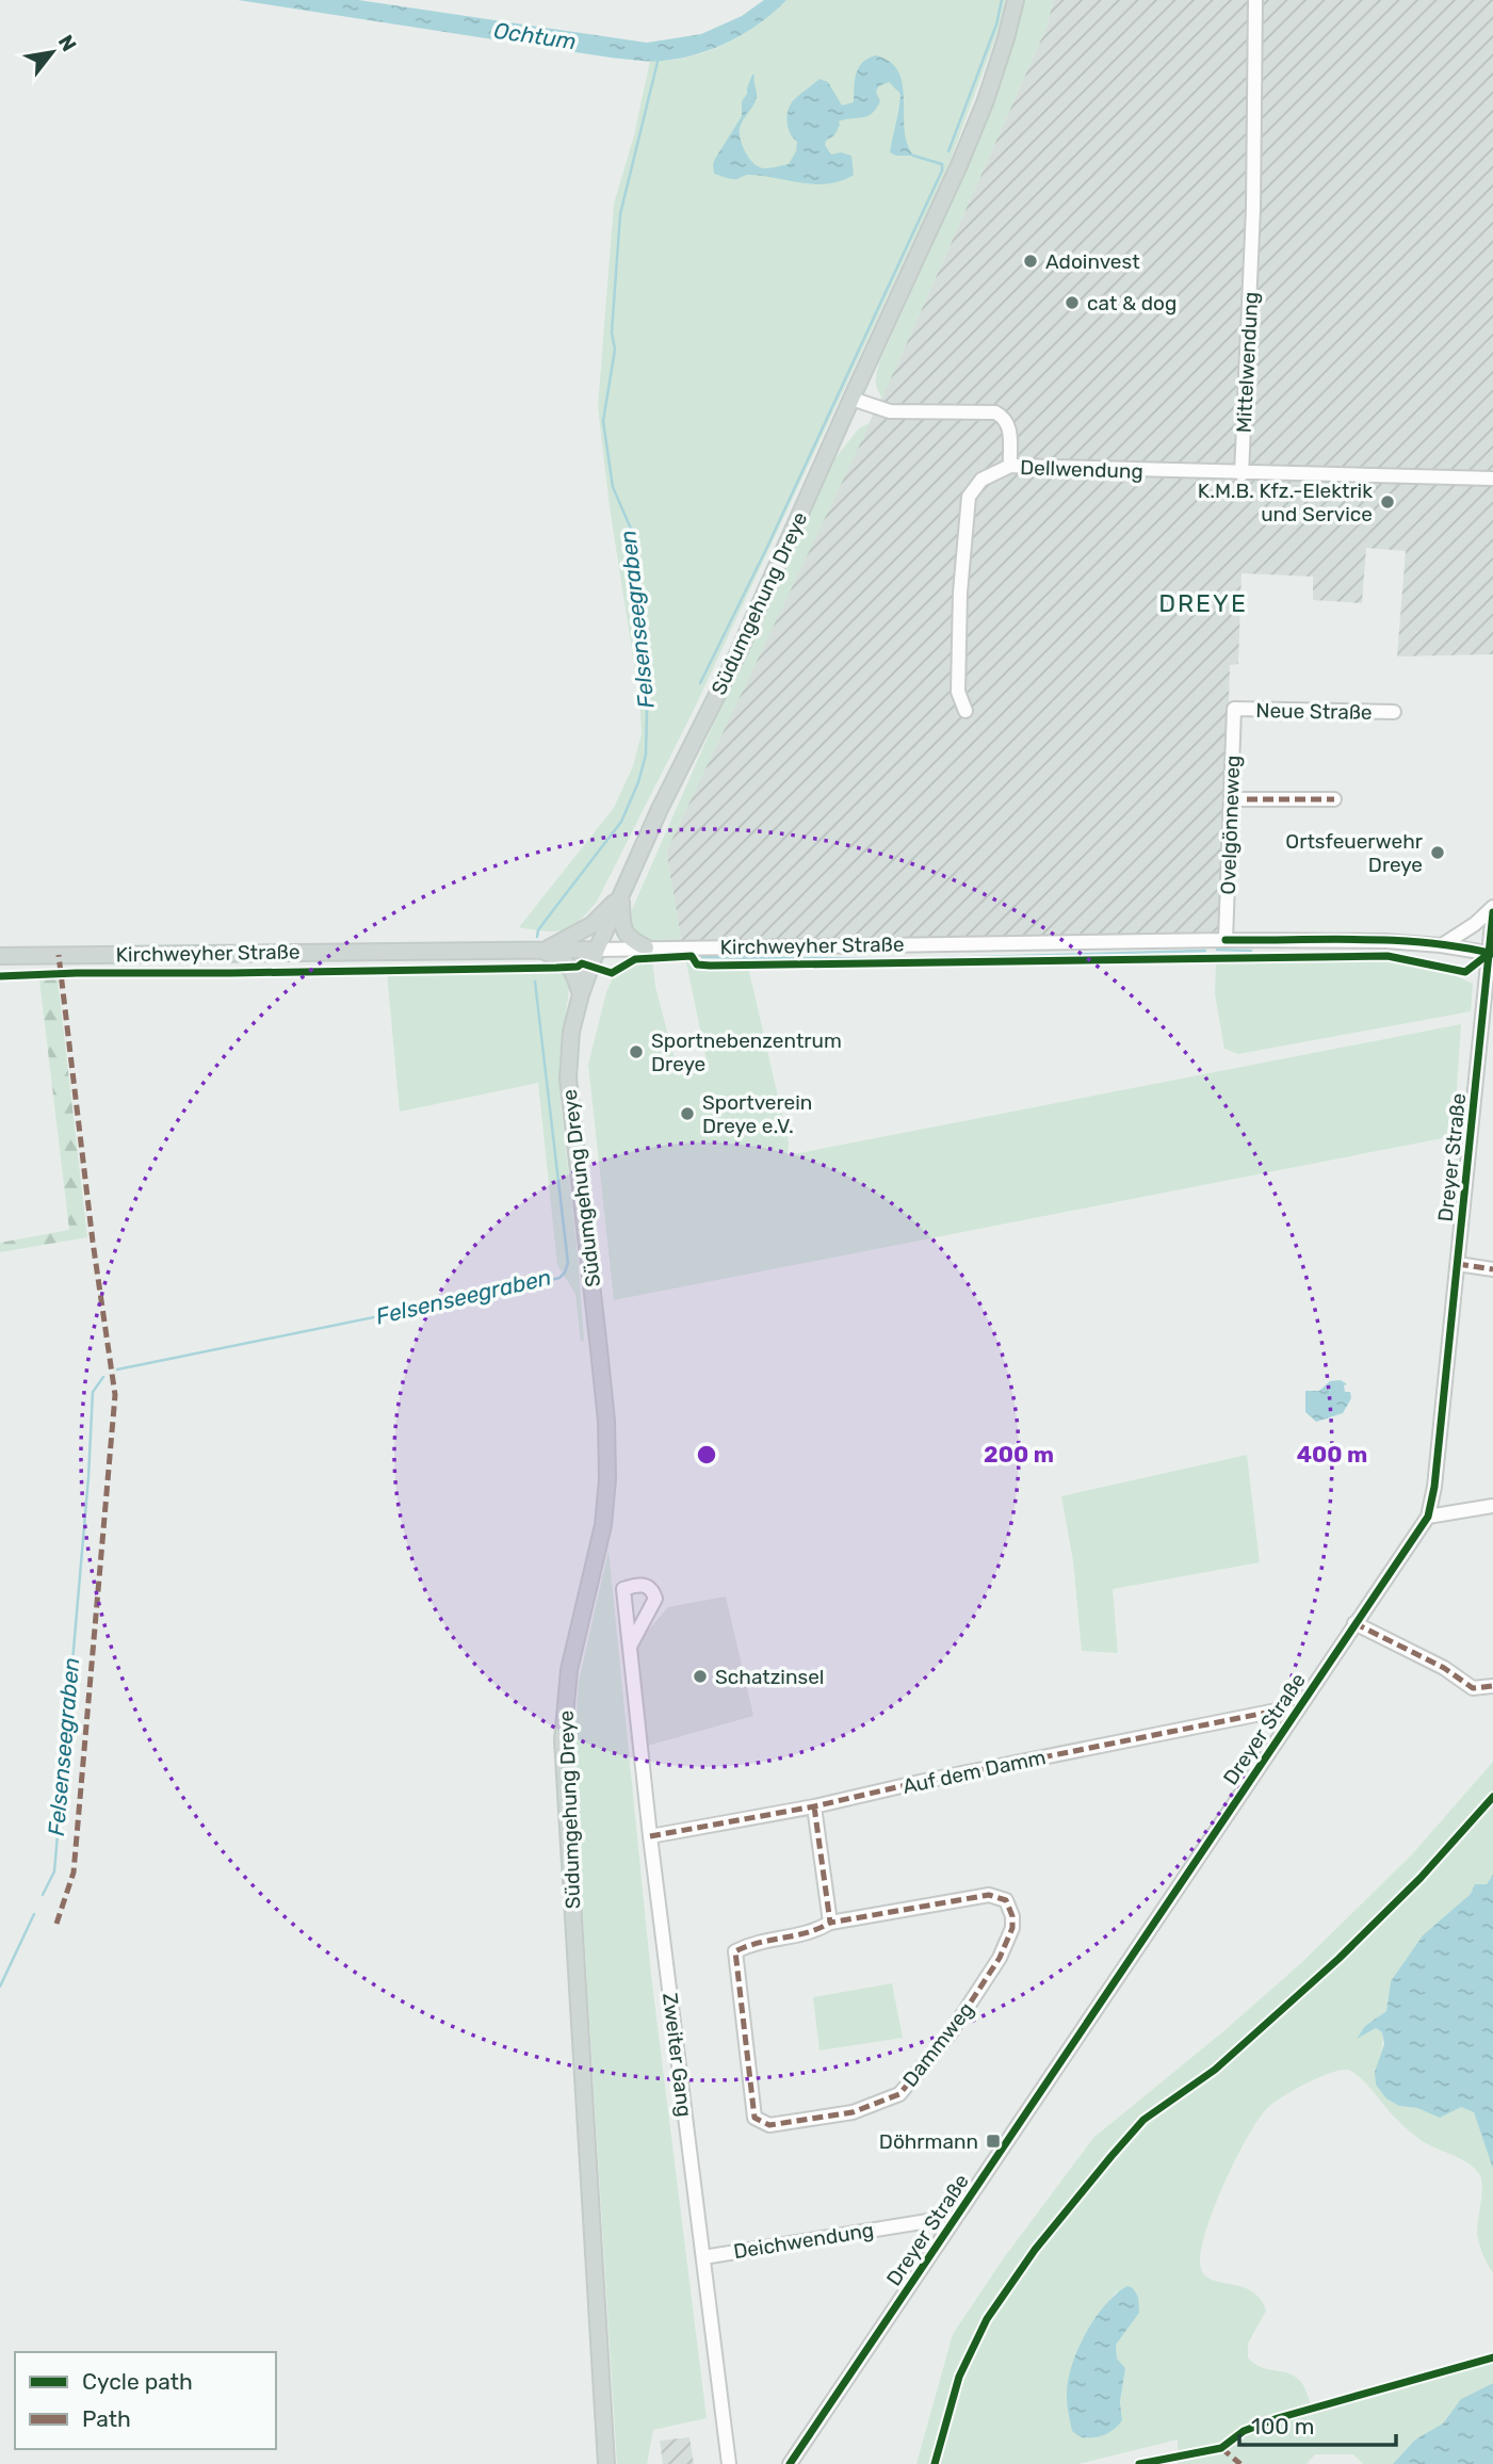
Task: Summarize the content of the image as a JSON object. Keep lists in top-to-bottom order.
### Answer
{
  "streets": {
    "main road": ["Südumgehung Dreye", "Kirchweyher Straße"],
    "street": [
      "Mittelwendung",
      "Dellwendung",
      "Neue Straße",
      "Ovelgönneweg",
      "Dreyer Straße",
      "Auf dem Damm",
      "Dammweg",
      "Zweiter Gang",
      "Deichwendung"
    ]
  },
  "crossings": [
    ["Mittelwendung", "Dellwendung"],
    ["Südumgehung Dreye", "Kirchweyher Straße"],
    ["Neue Straße", "Ovelgönneweg"],
    ["Ovelgönneweg", "Kirchweyher Straße"],
    ["Kirchweyher Straße", "Dreyer Straße"],
    ["Dreyer Straße", "Auf dem Damm"],
    ["Dreyer Straße", "Deichwendung"],
    ["Auf dem Damm", "Zweiter Gang"],
    ["Zweiter Gang", "Deichwendung"]
  ],
  "districts": ["DREYE"],
  "water": ["Ochtum", "Felsenseegraben"],
  "places": {
    "other": [
      "Adoinvest",
      "cat & dog",
      "K.M.B. Kfz.-Elektrik und Service",
      "Ortsfeuerwehr Dreye",
      "Sportnebenzentrum Dreye",
      "Sportverein Dreye e.V.",
      "Schatzinsel"
    ],
    "transit": ["Döhrmann"]
  },
  "legend": ["Cycle path", "Path"],
  "scale_bar": "100 m",
  "north": "top right",
  "rings": ["200 m", "400 m"]
}
